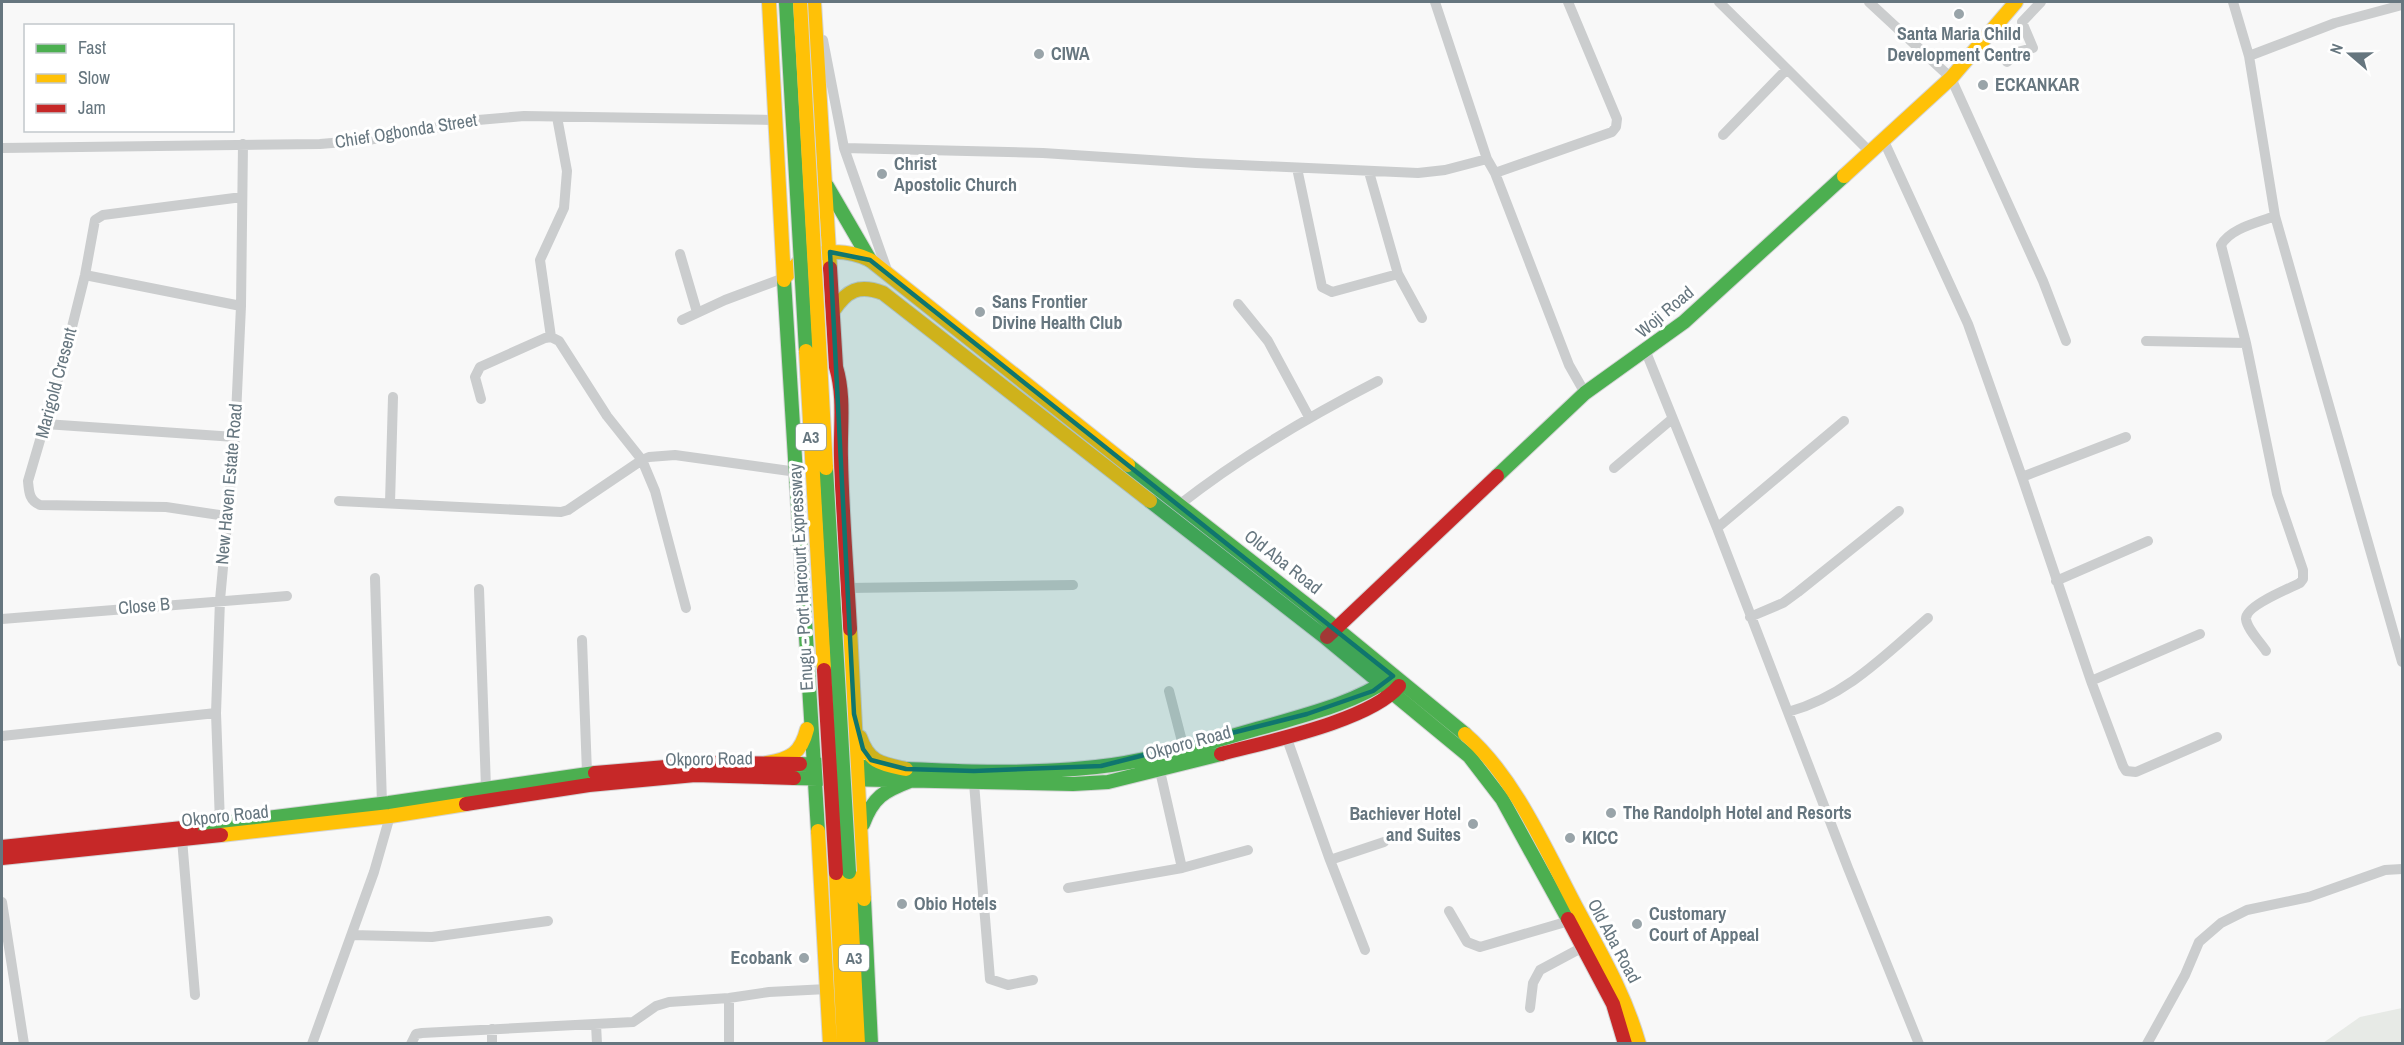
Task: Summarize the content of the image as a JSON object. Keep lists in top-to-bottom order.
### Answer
{
  "streets": {
    "main road": [
      "Woji Road",
      "A3",
      "Old Aba Road",
      "Enugu - Port Harcourt Expressway",
      "Okporo Road"
    ],
    "street": [
      "Chief Ogbonda Street",
      "Marigold Cresent",
      "New Haven Estate Road",
      "Close B"
    ]
  },
  "crossings": [
    ["Chief Ogbonda Street", "New Haven Estate Road"],
    ["Woji Road", "Old Aba Road"],
    ["Marigold Cresent", "New Haven Estate Road"],
    ["New Haven Estate Road", "Close B"],
    ["New Haven Estate Road", "Okporo Road"],
    ["Old Aba Road", "Okporo Road"]
  ],
  "places": [
    "Santa Maria Child Development Centre",
    "CIWA",
    "ECKANKAR",
    "Christ Apostolic Church",
    "Sans Frontier Divine Health Club",
    "The Randolph Hotel and Resorts",
    "Bachiever Hotel and Suites",
    "KICC",
    "Obio Hotels",
    "Customary Court of Appeal",
    "Ecobank"
  ],
  "legend": ["Fast", "Slow", "Jam"],
  "north": "left"
}
